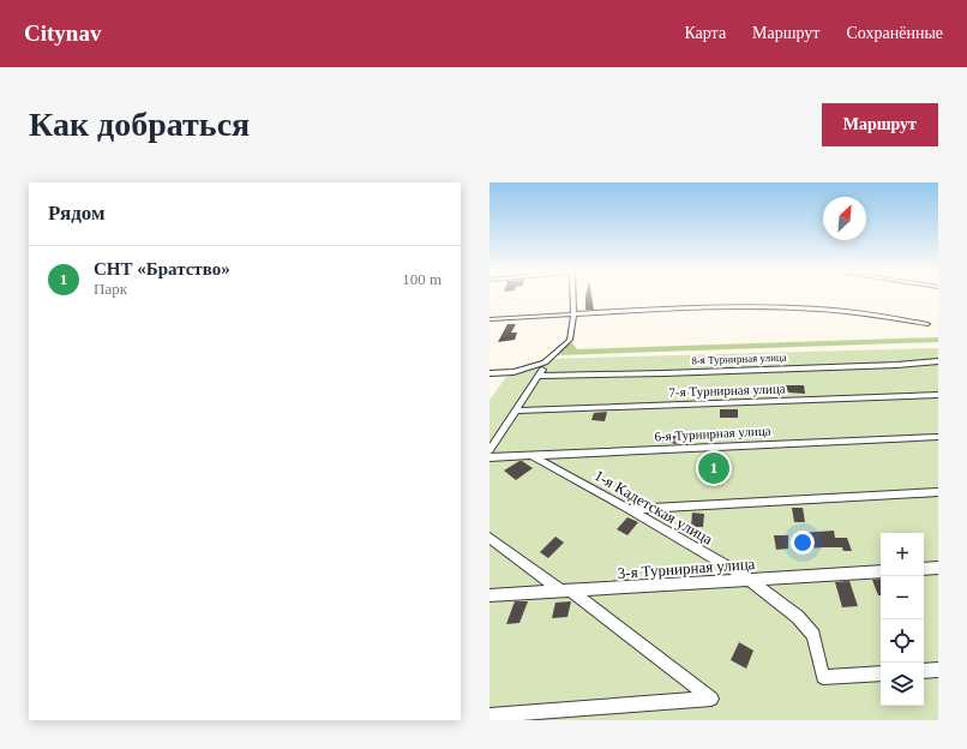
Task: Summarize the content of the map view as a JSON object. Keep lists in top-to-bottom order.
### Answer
{
  "streets": {
    "street": [
      "8-я Турнирная улица",
      "7-я Турнирная улица",
      "6-я Турнирная улица",
      "1-я Кадетская улица",
      "3-я Турнирная улица"
    ]
  },
  "crossings": [
    ["6-я Турнирная улица", "1-я Кадетская улица"],
    ["1-я Кадетская улица", "3-я Турнирная улица"]
  ],
  "north": "top right",
  "page": {
    "header": "Citynav",
    "nav": ["Карта", "Маршрут", "Сохранённые"],
    "buttons": "Маршрут",
    "title": "Как добраться",
    "heading": "Рядом",
    "list": [
      {
        "mark": "1",
        "name": "СНТ «Братство»",
        "note": "Парк",
        "value": "100 m"
      }
    ],
    "pins": "1",
    "map_buttons": ["+", "−"]
  }
}
